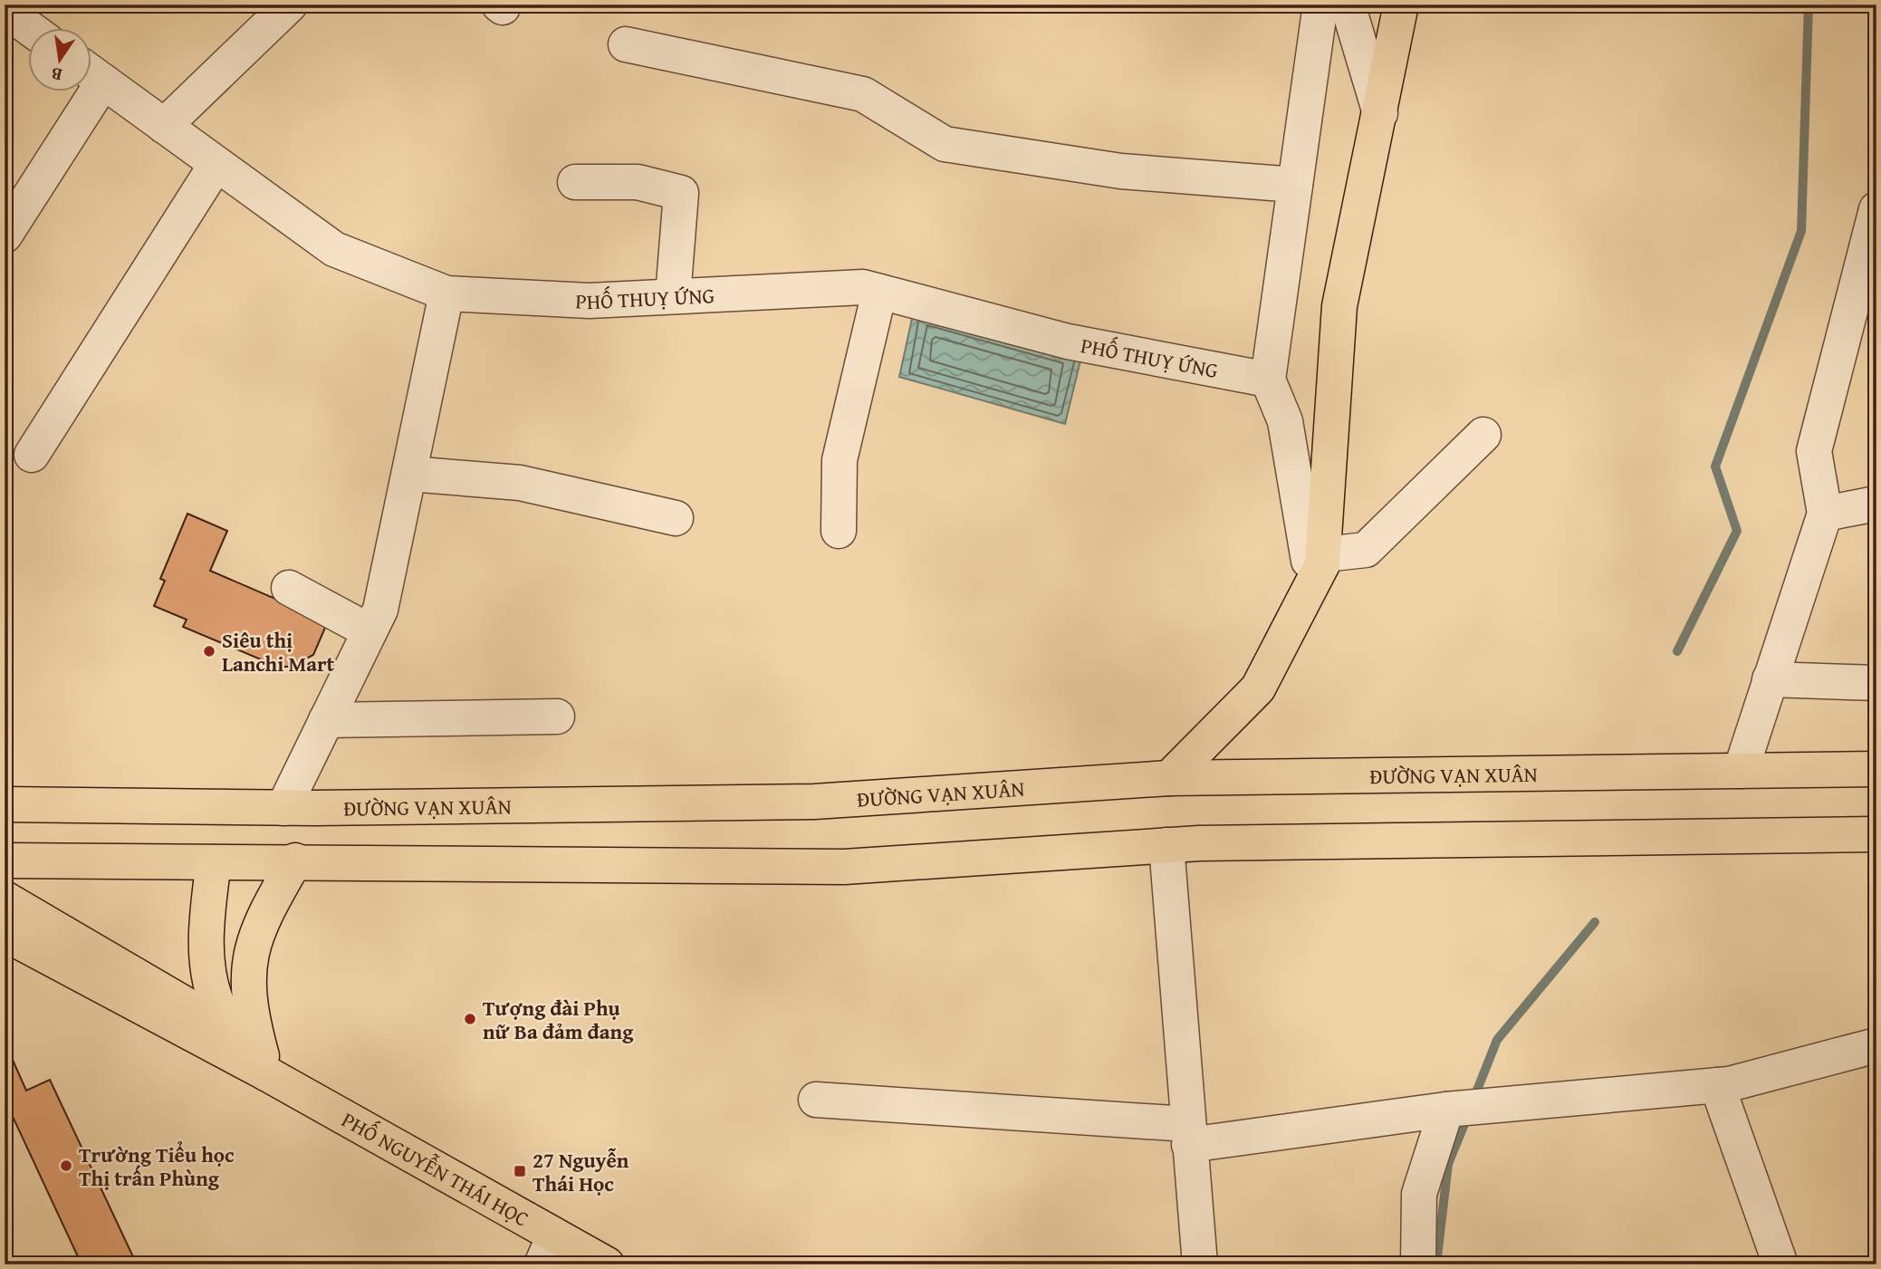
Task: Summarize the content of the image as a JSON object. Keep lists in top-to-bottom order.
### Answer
{
  "streets": {
    "main road": ["ĐƯỜNG VẠN XUÂN", "PHỐ NGUYỄN THÁI HỌC"],
    "street": ["PHỐ THUỴ ỨNG"]
  },
  "places": {
    "other": ["Siêu thị Lanchi Mart", "Tượng đài Phụ nữ Ba đảm đang", "Trường Tiểu học Thị trấn Phùng"],
    "transit": ["27 Nguyễn Thái Học"]
  },
  "north": "bottom"
}
